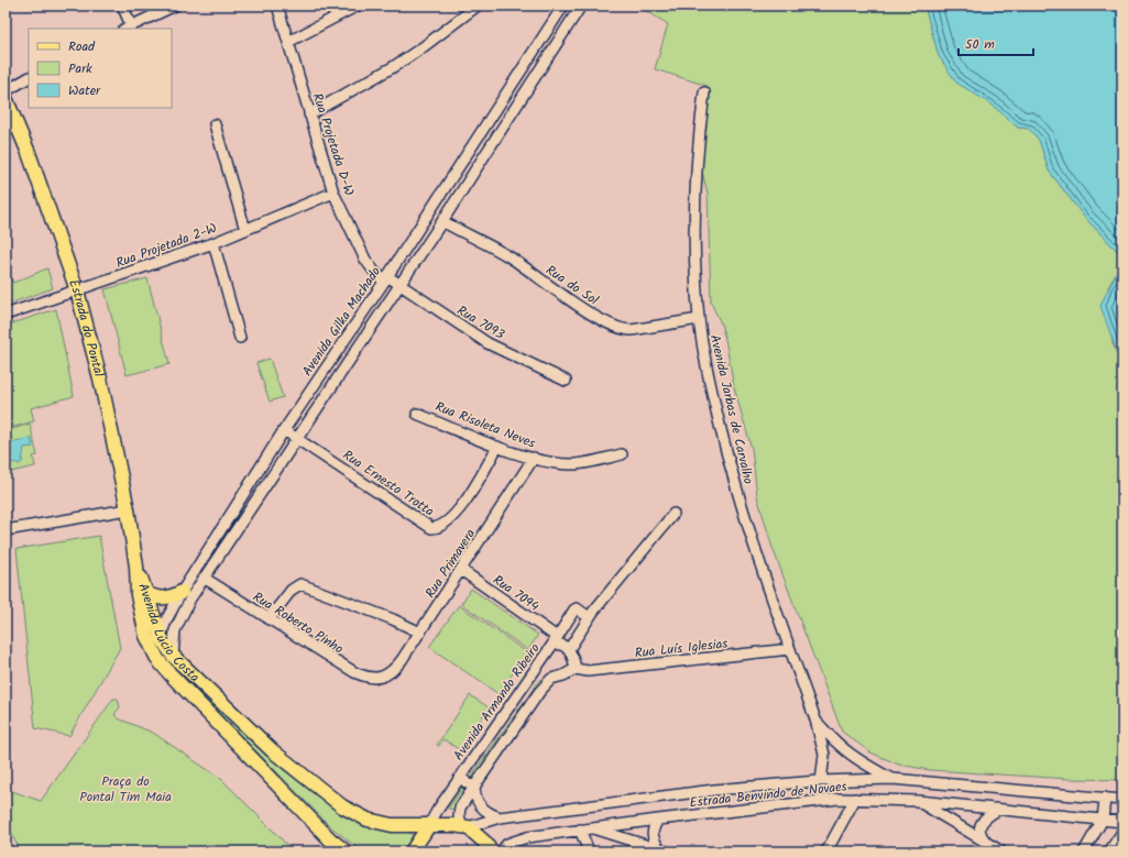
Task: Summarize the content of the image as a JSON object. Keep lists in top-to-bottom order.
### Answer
{
  "streets": {
    "main road": ["Estrada do Pontal", "Avenida Lúcio Costa"],
    "street": [
      "Rua Projetada D-W",
      "Rua Projetada 2-W",
      "Rua do Sol",
      "Avenida Gilka Machado",
      "Rua 7093",
      "Avenida Jarbas de Carvalho",
      "Rua Risoleta Neves",
      "Rua Ernesto Trotta",
      "Rua Primavera",
      "Rua 7094",
      "Rua Roberto Pinho",
      "Rua Luís Iglesias",
      "Avenida Armando Ribeiro",
      "Estrada Benvindo de Novaes"
    ]
  },
  "crossings": [
    ["Rua Projetada D-W", "Rua Projetada 2-W"],
    ["Rua Projetada D-W", "Avenida Gilka Machado"],
    ["Rua Projetada D-W", "Rua 7093"],
    ["Rua Projetada 2-W", "Estrada do Pontal"],
    ["Rua do Sol", "Avenida Jarbas de Carvalho"],
    ["Avenida Gilka Machado", "Rua 7093"],
    ["Avenida Gilka Machado", "Rua Ernesto Trotta"],
    ["Avenida Gilka Machado", "Avenida Lúcio Costa"],
    ["Estrada do Pontal", "Avenida Lúcio Costa"],
    ["Avenida Jarbas de Carvalho", "Rua Luís Iglesias"],
    ["Avenida Jarbas de Carvalho", "Estrada Benvindo de Novaes"],
    ["Rua Risoleta Neves", "Rua Ernesto Trotta"],
    ["Rua Risoleta Neves", "Rua Primavera"],
    ["Rua Primavera", "Rua 7094"],
    ["Rua Primavera", "Rua Roberto Pinho"],
    ["Rua 7094", "Avenida Armando Ribeiro"],
    ["Avenida Lúcio Costa", "Avenida Armando Ribeiro"],
    ["Avenida Lúcio Costa", "Estrada Benvindo de Novaes"]
  ],
  "parks": ["Praça do Pontal Tim Maia"],
  "legend": ["Road", "Park", "Water"],
  "scale_bar": "50 m"
}
